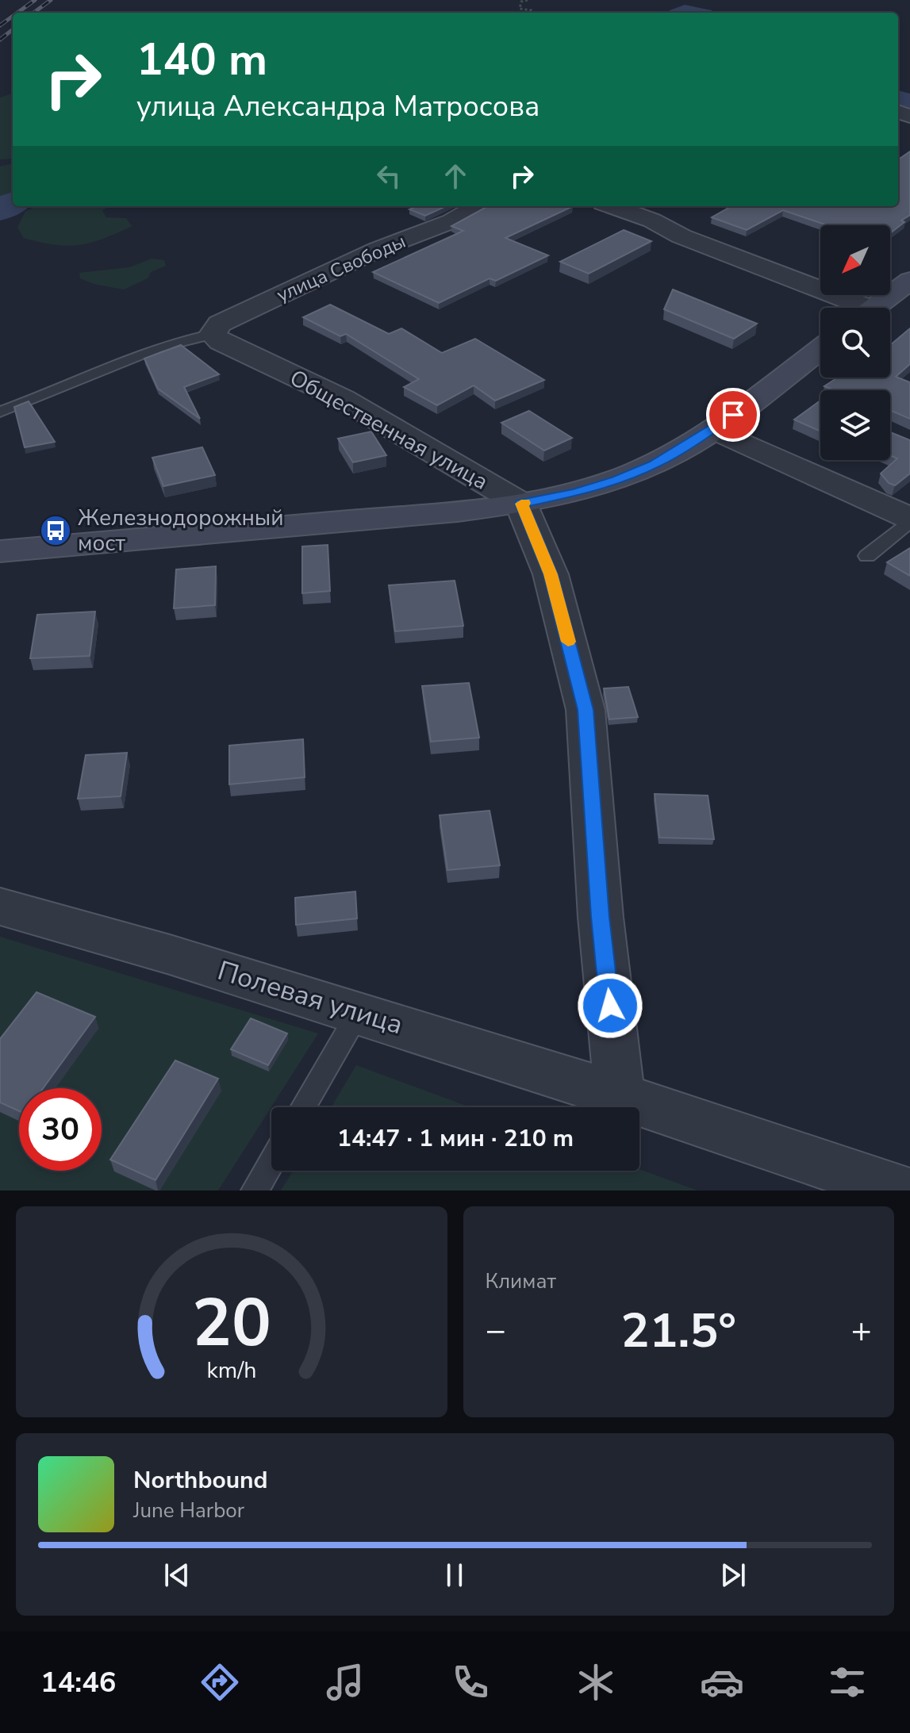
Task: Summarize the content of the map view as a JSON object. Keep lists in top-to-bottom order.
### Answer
{
  "streets": {
    "street": ["улица Свободы", "Общественная улица", "Полевая улица"]
  },
  "crossings": [
    ["улица Свободы", "Общественная улица"]
  ],
  "places": {
    "bus stop": ["Железнодорожный мост"]
  },
  "north": "bottom left",
  "page": {
    "turn": ["140 m", "улица Александра Матросова"],
    "limit": "30",
    "trip": "14:47 · 1 мин · 210 m",
    "tile": "Климат",
    "heat": ["−", "21.5°", "+"],
    "song": ["Northbound", "June Harbor"],
    "tabs": "14:46",
    "gauge": ["20", "km/h"]
  }
}
